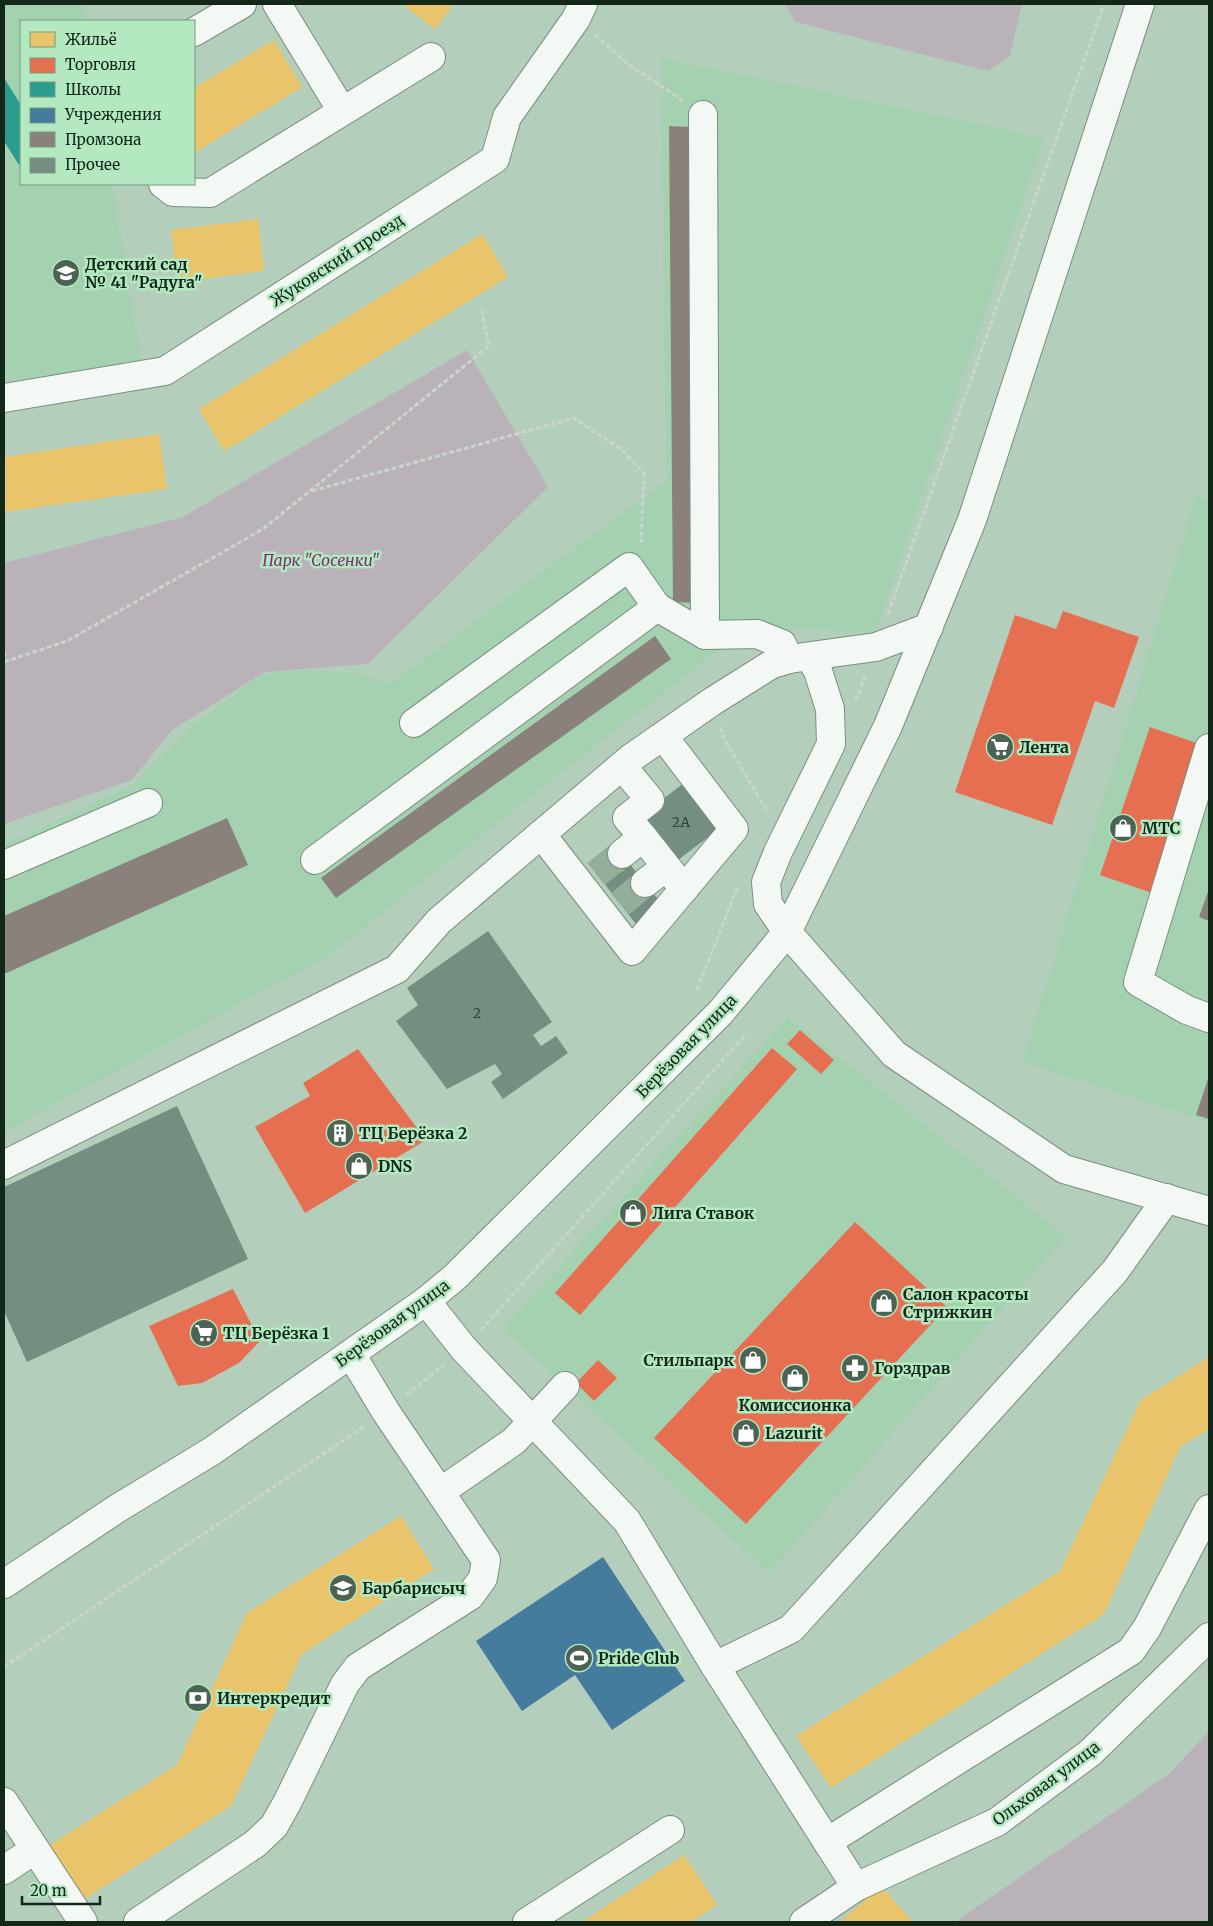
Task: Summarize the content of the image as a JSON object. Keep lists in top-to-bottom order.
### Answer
{
  "streets": {
    "street": ["Жуковский проезд", "Берёзовая улица", "Ольховая улица"]
  },
  "parks": ["Парк \"Сосенки\""],
  "places": {
    "school or university": ["Детский сад № 41 \"Радуга\"", "Барбарисыч"],
    "supermarket": ["Лента", "ТЦ Берёзка 1"],
    "shop": [
      "МТС",
      "DNS",
      "Лига Ставок",
      "Салон красоты Стрижкин",
      "Стильпарк",
      "Комиссионка",
      "Lazurit"
    ],
    "building": ["ТЦ Берёзка 2"],
    "pharmacy": ["Горздрав"],
    "sports": ["Pride Club"],
    "bank": ["Интеркредит"]
  },
  "house_numbers": ["2А", "2"],
  "legend": [
    "Жильё",
    "Торговля",
    "Школы",
    "Учреждения",
    "Промзона",
    "Прочее"
  ],
  "scale_bar": "20 m"
}
